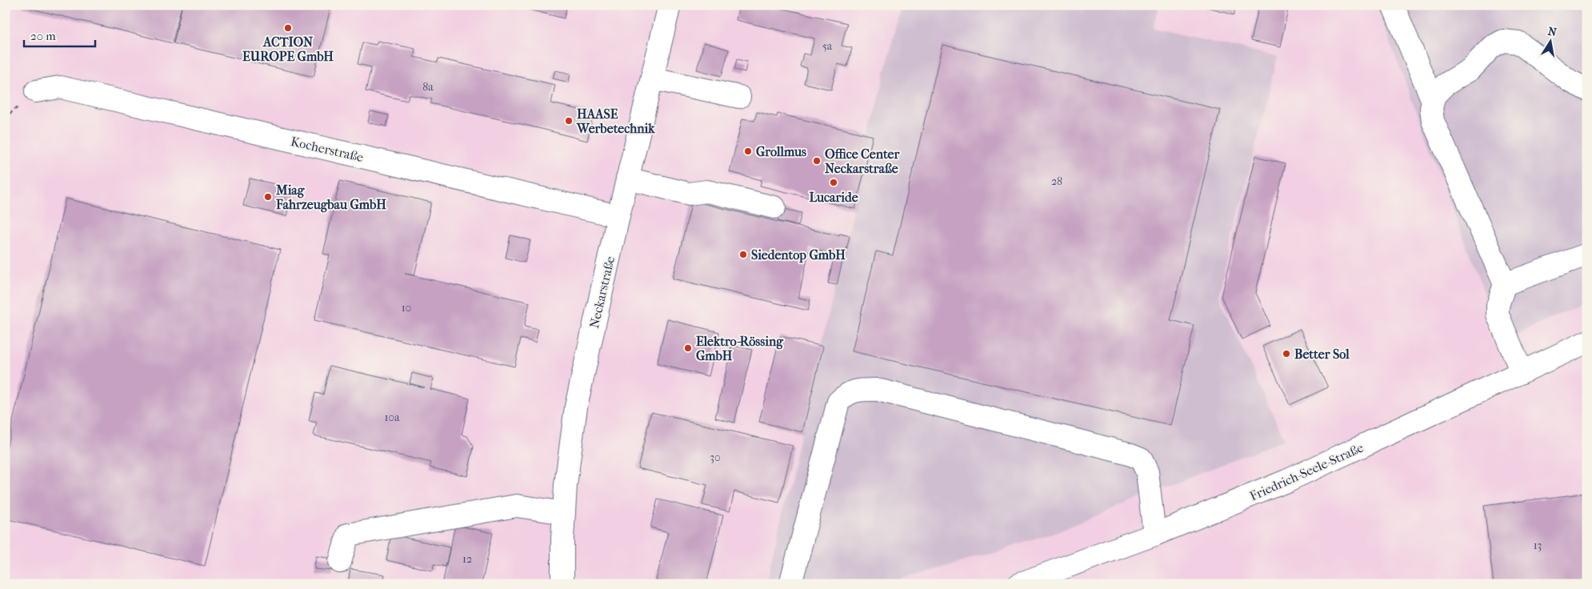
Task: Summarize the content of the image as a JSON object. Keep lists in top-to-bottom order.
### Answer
{
  "streets": {
    "street": ["Kocherstraße", "Neckarstraße", "Friedrich-Seele-Straße"]
  },
  "crossings": [
    ["Kocherstraße", "Neckarstraße"]
  ],
  "places": [
    "ACTION EUROPE GmbH",
    "HAASE Werbetechnik",
    "Grollmus",
    "Office Center Neckarstraße",
    "Lucaride",
    "Miag Fahrzeugbau GmbH",
    "Siedentop GmbH",
    "Elektro-Rössing GmbH",
    "Better Sol"
  ],
  "house_numbers": [
    "5a",
    "8a",
    "28",
    "10",
    "10a",
    "30",
    "13",
    "12"
  ],
  "scale_bar": "20 m",
  "north": "top"
}
